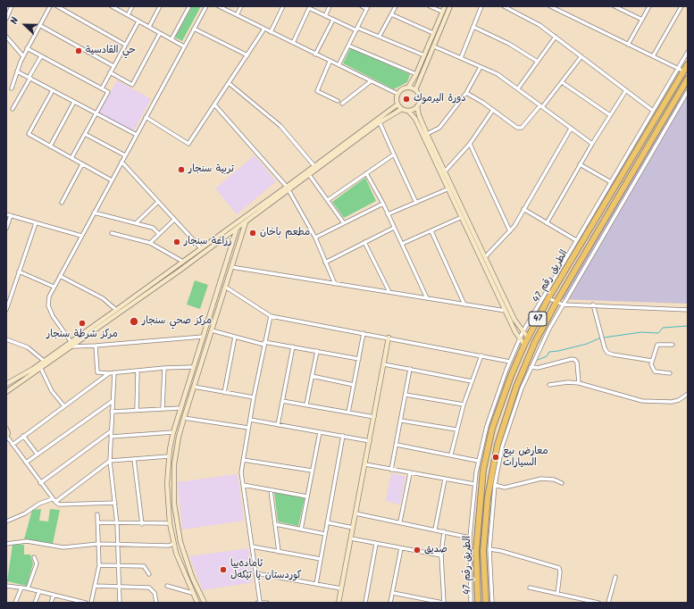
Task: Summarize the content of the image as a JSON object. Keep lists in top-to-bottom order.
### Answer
{
  "streets": {
    "highway": ["الطريق رقم 47", "47"]
  },
  "places": [
    "حي القادسية",
    "دورة اليرموك",
    "تربية سنجار",
    "مطعم باخان",
    "زراعة سنجار",
    "مركز صحي سنجار",
    "مركز شرطة سنجار",
    "معارض بيع السيارات",
    "صديق",
    "ئامادەییا کوردستان یا تێکەل"
  ],
  "north": "left"
}
